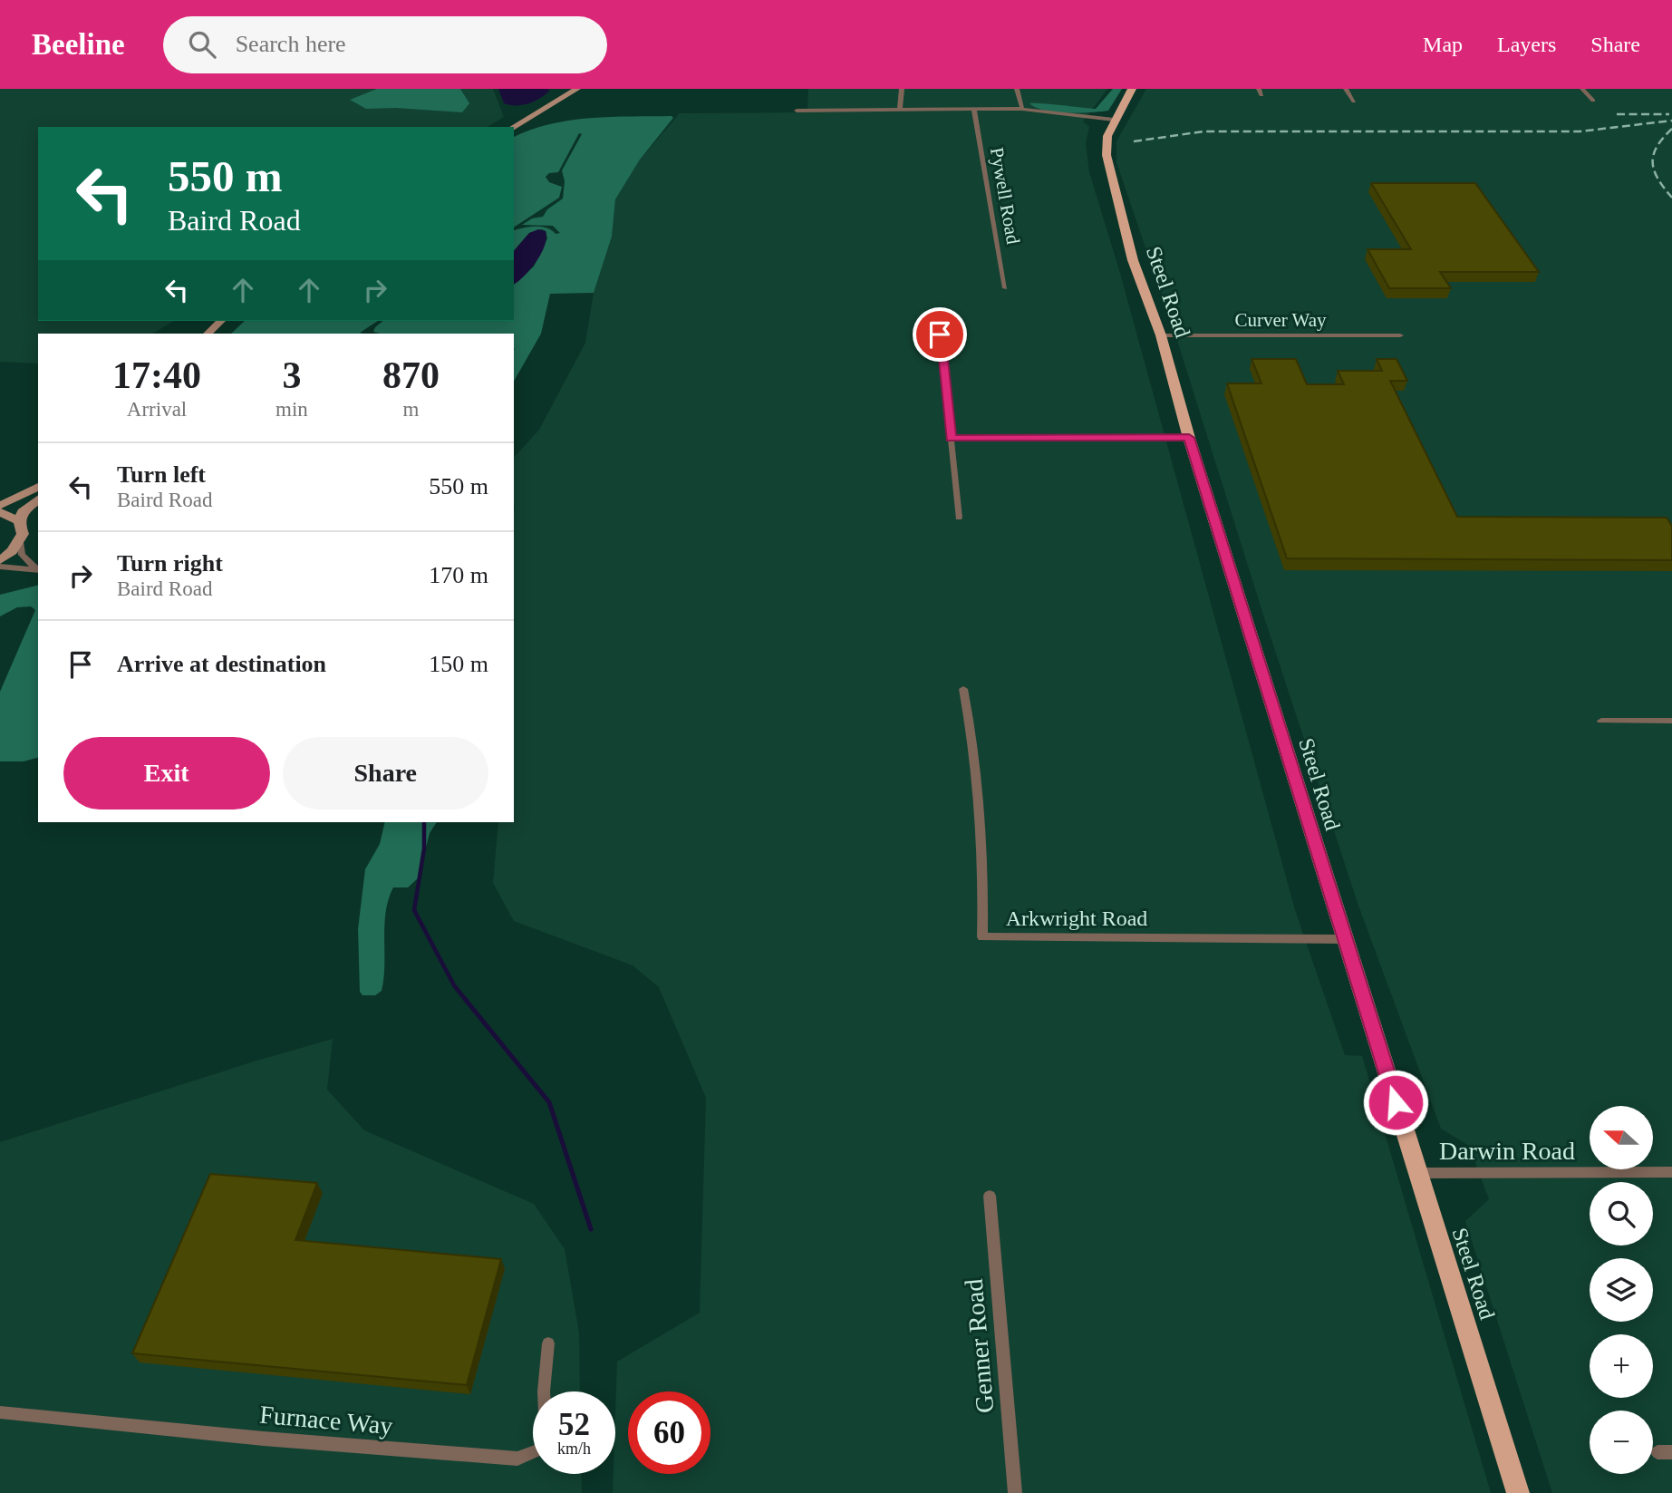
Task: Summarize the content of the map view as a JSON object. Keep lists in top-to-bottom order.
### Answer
{
  "streets": {
    "main road": ["Steel Road"],
    "street": [
      "Pywell Road",
      "Curver Way",
      "Arkwright Road",
      "Darwin Road",
      "Genner Road",
      "Furnace Way"
    ]
  },
  "crossings": [
    ["Steel Road", "Curver Way"],
    ["Steel Road", "Arkwright Road"],
    ["Steel Road", "Darwin Road"]
  ],
  "north": "left",
  "page": {
    "header": "Beeline",
    "search": "Search here",
    "nav": ["Map", "Layers", "Share"],
    "turn": ["550 m", "Baird Road"],
    "eta": [
      "17:40",
      "Arrival",
      "3",
      "min",
      "870",
      "m"
    ],
    "list": [
      {
        "name": "Turn left",
        "note": "Baird Road",
        "value": "550 m"
      },
      {
        "name": "Turn right",
        "note": "Baird Road",
        "value": "170 m"
      },
      {
        "name": "Arrive at destination",
        "value": "150 m"
      }
    ],
    "buttons": ["Exit", "Share"],
    "map_buttons": ["+", "−"],
    "speed": "52 km/h",
    "limit": "60"
  }
}
